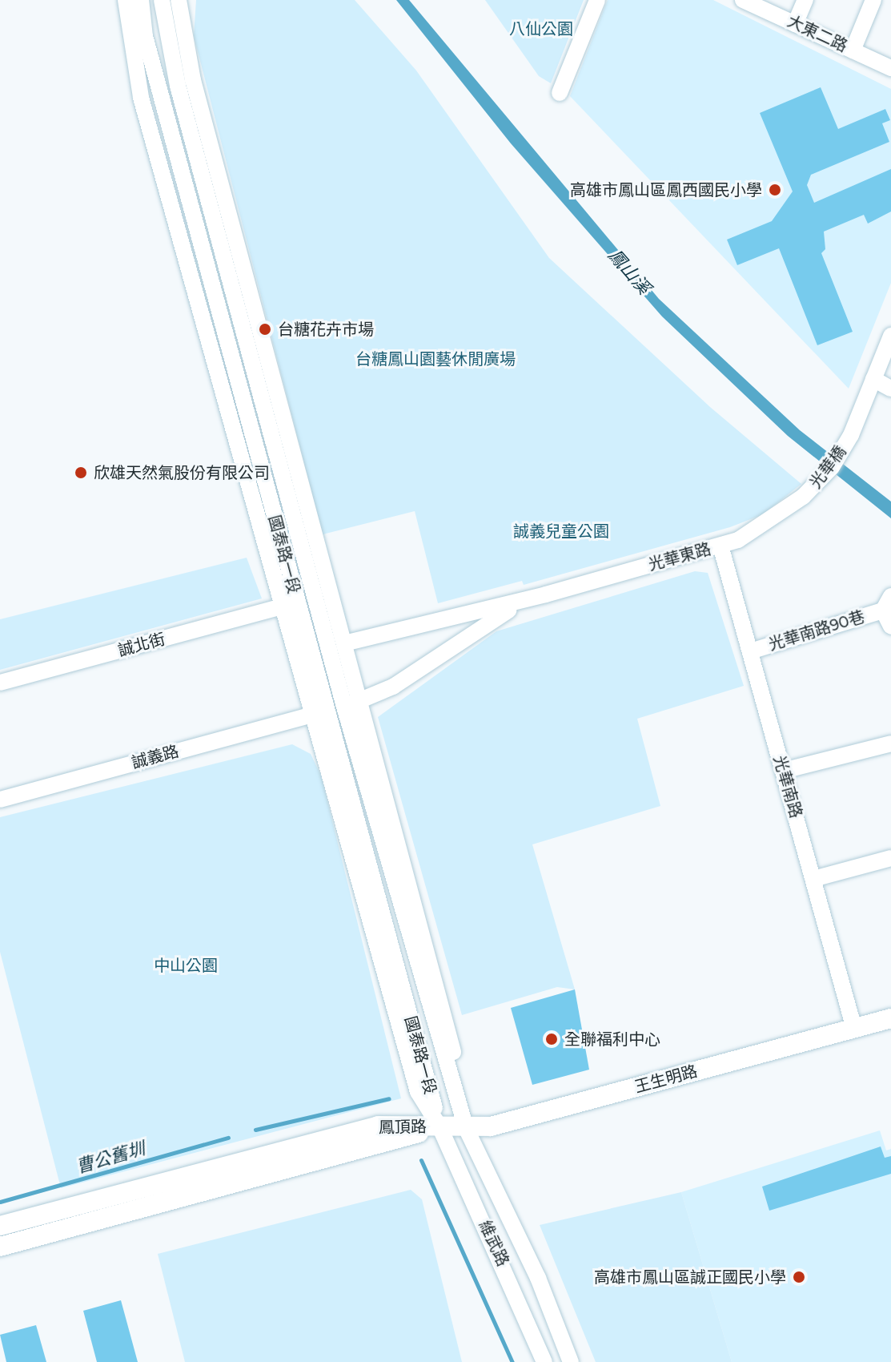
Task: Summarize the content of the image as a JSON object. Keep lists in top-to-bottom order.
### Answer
{
  "streets": {
    "main road": ["王生明路", "鳳頂路"],
    "street": [
      "大東二路",
      "光華橋",
      "國泰路一段",
      "光華東路",
      "光華南路90巷",
      "誠北街",
      "誠義路",
      "光華南路",
      "維武路"
    ]
  },
  "crossings": [
    ["光華橋", "光華東路"],
    ["國泰路一段", "光華東路"],
    ["國泰路一段", "誠北街"],
    ["國泰路一段", "誠義路"],
    ["國泰路一段", "王生明路"],
    ["國泰路一段", "鳳頂路"],
    ["國泰路一段", "維武路"],
    ["光華東路", "誠義路"],
    ["光華東路", "光華南路"],
    ["光華南路90巷", "光華南路"],
    ["光華南路", "王生明路"],
    ["王生明路", "鳳頂路"],
    ["王生明路", "維武路"],
    ["鳳頂路", "維武路"]
  ],
  "water": ["鳳山溪", "曹公舊圳"],
  "parks": [
    "八仙公園",
    "台糖鳳山園藝休閒廣場",
    "誠義兒童公園",
    "中山公園"
  ],
  "places": [
    "高雄市鳳山區鳳西國民小學",
    "台糖花卉市場",
    "欣雄天然氣股份有限公司",
    "全聯福利中心",
    "高雄市鳳山區誠正國民小學"
  ]
}
